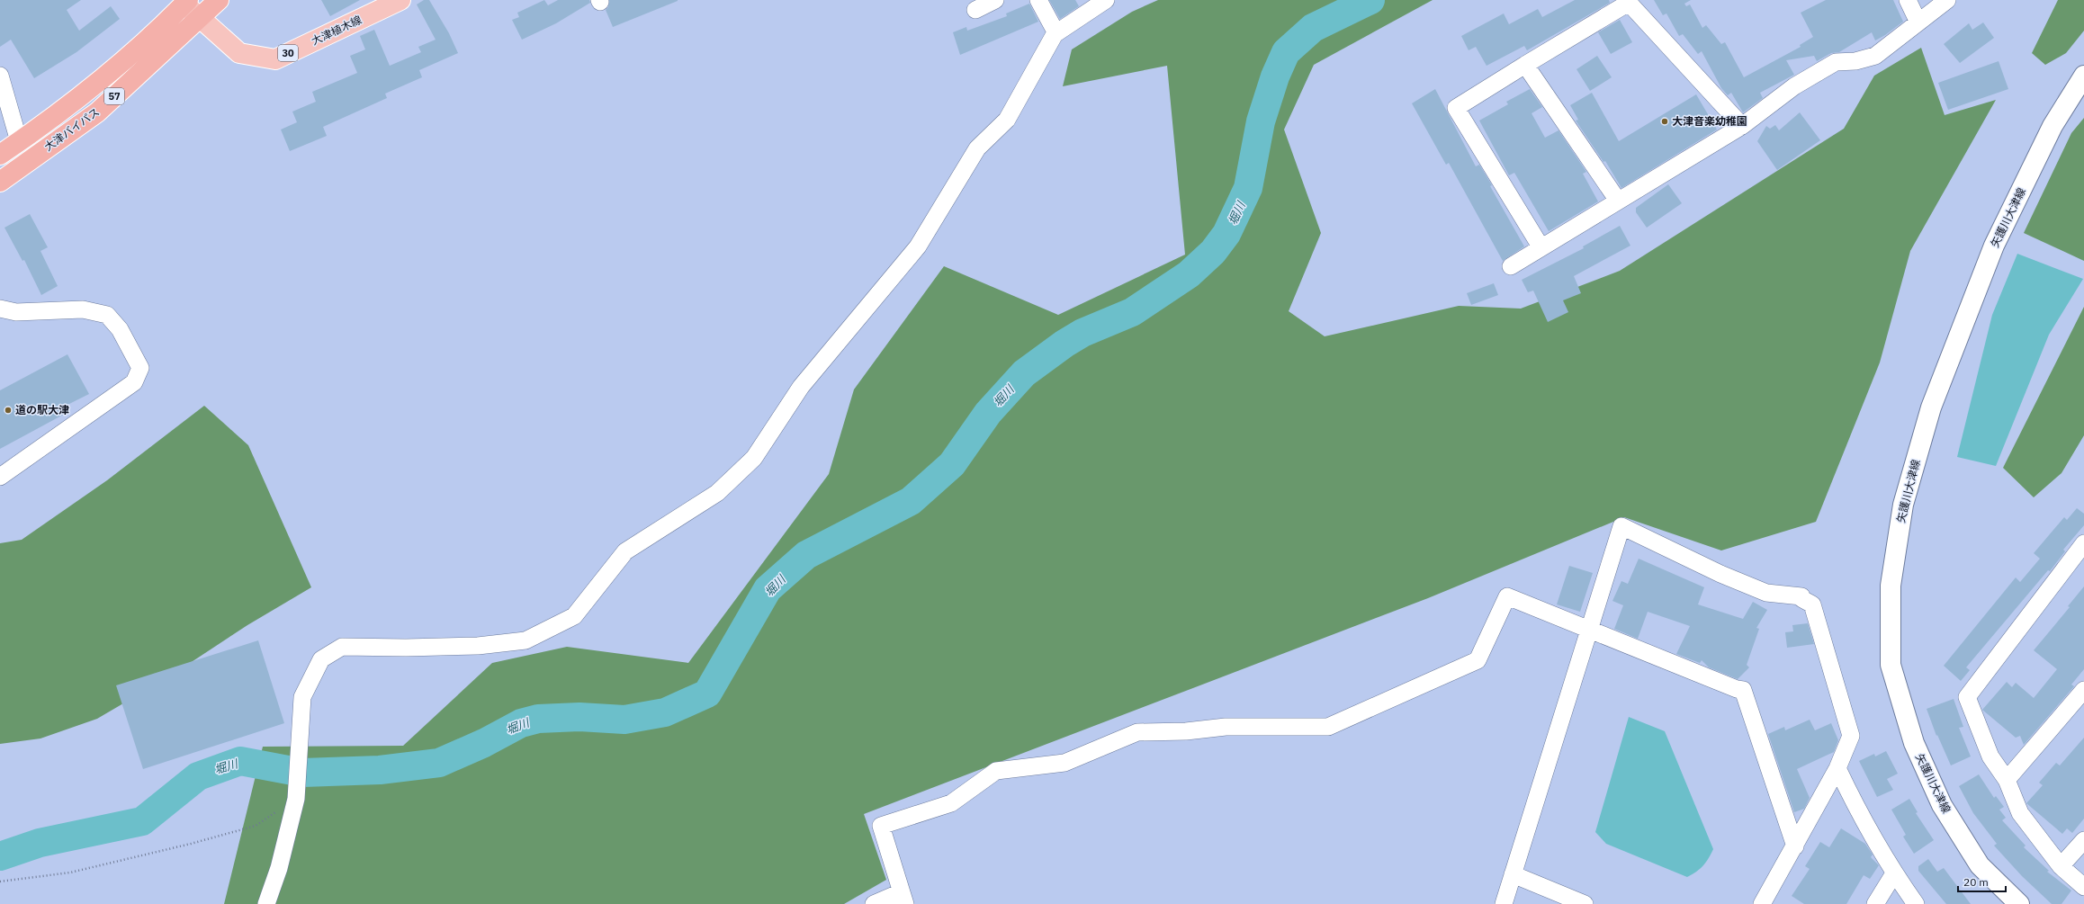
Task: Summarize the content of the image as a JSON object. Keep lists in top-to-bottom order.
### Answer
{
  "streets": {
    "highway": ["57", "大津バイパス"],
    "main road": ["大津植木線", "30", "矢護川大津線"]
  },
  "crossings": [
    ["大津植木線", "大津バイパス"]
  ],
  "water": ["堀川"],
  "places": ["大津音楽幼稚園", "道の駅大津"],
  "scale_bar": "20 m"
}
